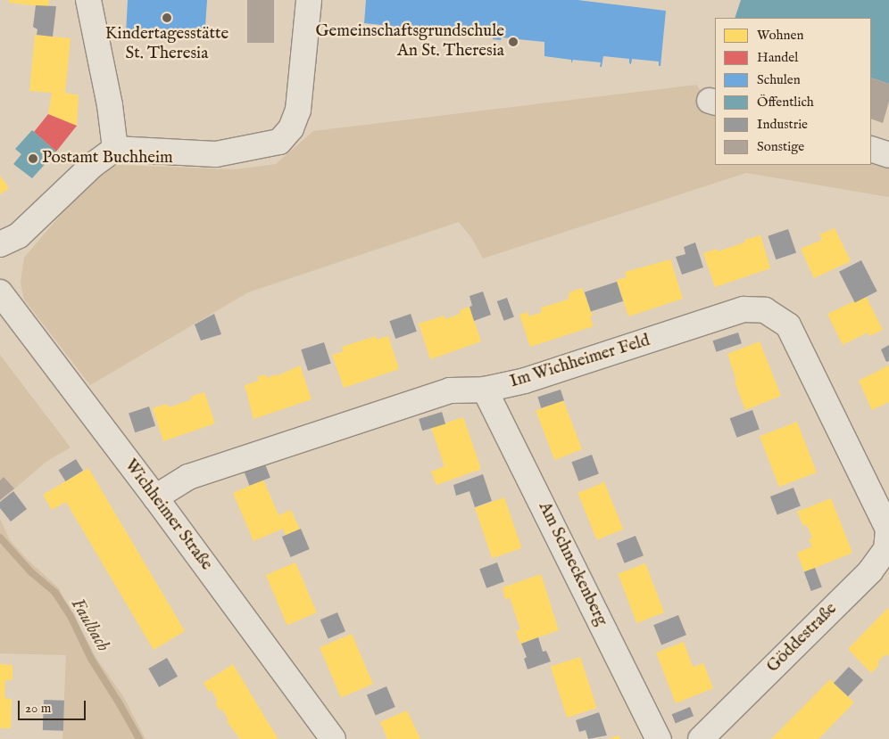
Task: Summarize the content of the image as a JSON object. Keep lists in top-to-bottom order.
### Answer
{
  "streets": {
    "street": [
      "Im Wichheimer Feld",
      "Wichheimer Straße",
      "Am Schneckenberg",
      "Göddestraße"
    ]
  },
  "crossings": [
    ["Im Wichheimer Feld", "Wichheimer Straße"],
    ["Im Wichheimer Feld", "Am Schneckenberg"],
    ["Im Wichheimer Feld", "Göddestraße"]
  ],
  "water": ["Faulbach"],
  "places": ["Kindertagesstätte St. Theresia", "Gemeinschaftsgrundschule An St. Theresia", "Postamt Buchheim"],
  "legend": [
    "Wohnen",
    "Handel",
    "Schulen",
    "Öffentlich",
    "Industrie",
    "Sonstige"
  ],
  "scale_bar": "20 m"
}
